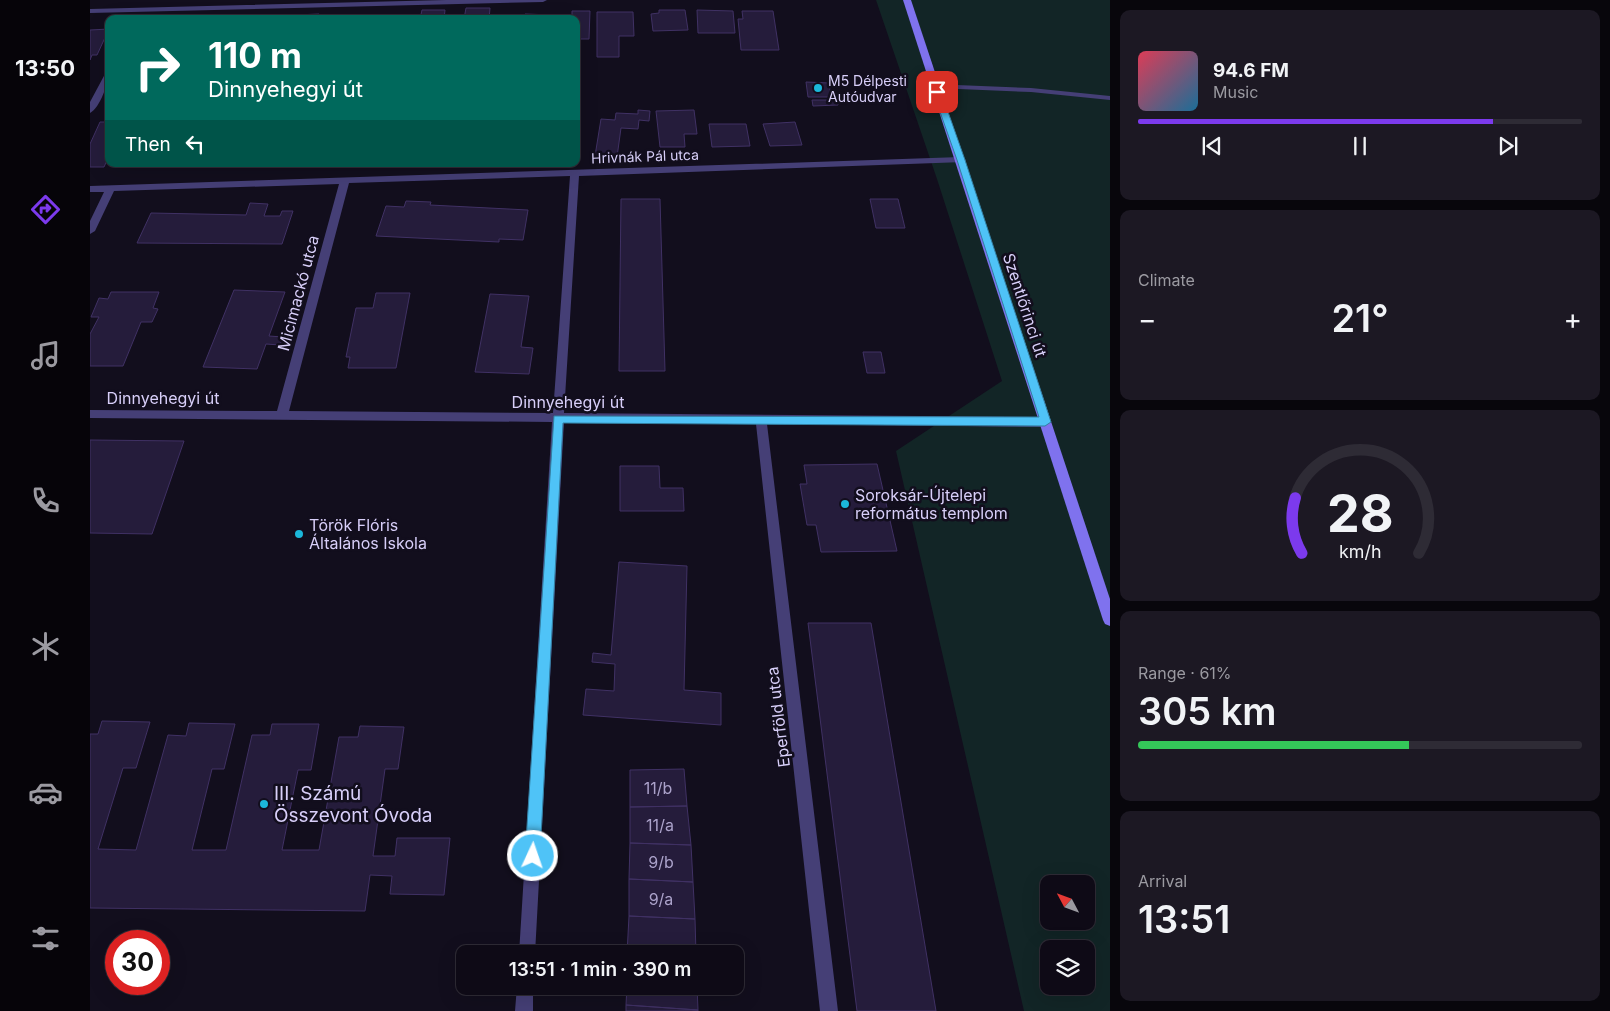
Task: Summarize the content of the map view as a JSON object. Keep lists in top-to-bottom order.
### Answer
{
  "streets": {
    "main road": ["Szentlőrinci út"],
    "street": [
      "Hrivnák Pál utca",
      "Micimackó utca",
      "Dinnyehegyi út",
      "Eperföld utca"
    ]
  },
  "crossings": [
    ["Hrivnák Pál utca", "Micimackó utca"],
    ["Hrivnák Pál utca", "Szentlőrinci út"],
    ["Micimackó utca", "Dinnyehegyi út"],
    ["Szentlőrinci út", "Dinnyehegyi út"],
    ["Dinnyehegyi út", "Eperföld utca"]
  ],
  "places": [
    "M5 Délpesti Autóudvar",
    "Soroksár-Újtelepi református templom",
    "Török Flóris Általános Iskola",
    "III. Számú Összevont Óvoda"
  ],
  "house_numbers": [
    "11/b",
    "11/a",
    "9/b",
    "9/a"
  ],
  "north": "top left",
  "page": {
    "tabs": "13:50",
    "turn": ["110 m", "Dinnyehegyi út"],
    "song": ["94.6 FM", "Music"],
    "then": "Then",
    "tile": [
      "Climate",
      ["Range · 61%", "305 km"],
      ["Arrival", "13:51"]
    ],
    "heat": ["−", "21°", "+"],
    "limit": "30",
    "trip": "13:51 · 1 min · 390 m",
    "gauge": ["28", "km/h"]
  }
}
